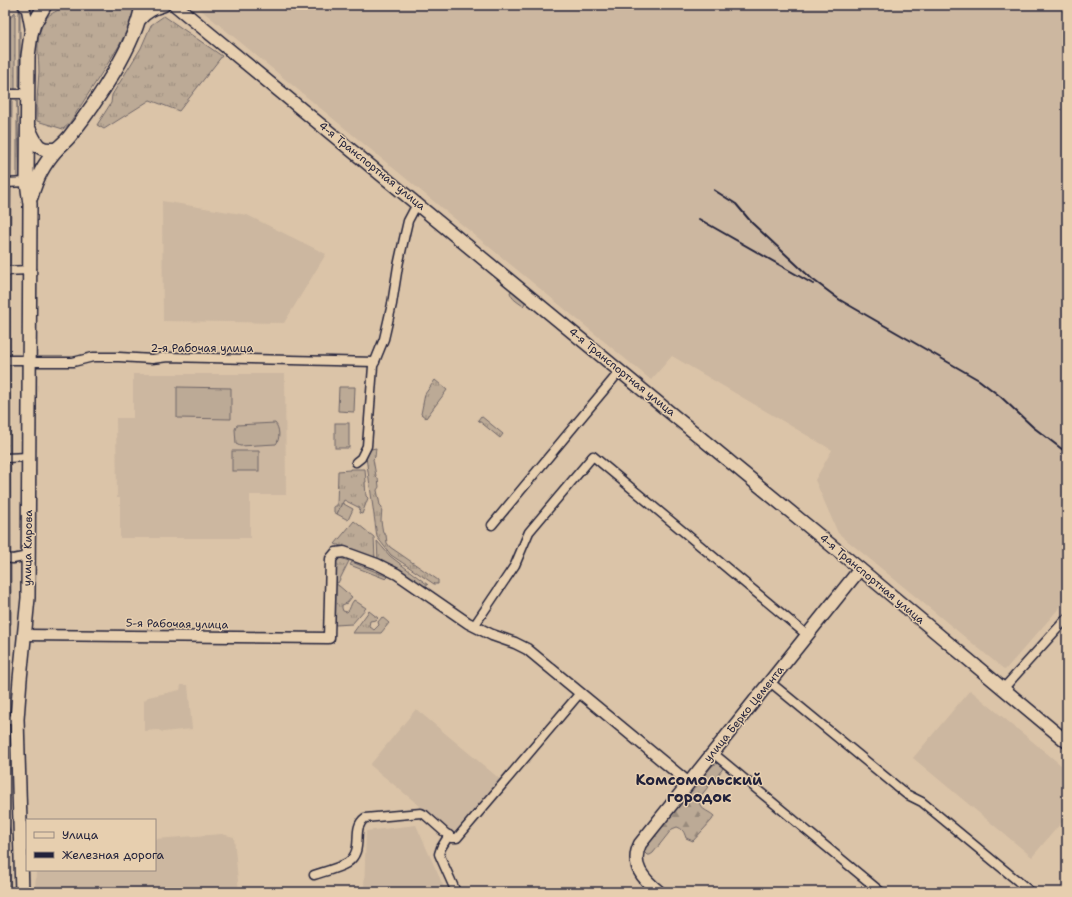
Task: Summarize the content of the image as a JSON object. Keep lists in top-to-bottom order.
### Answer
{
  "streets": {
    "main road": ["4-я Транспортная улица", "улица Кирова", "улица Берко Цемента"],
    "street": ["2-я Рабочая улица", "5-я Рабочая улица"]
  },
  "crossings": [
    ["4-я Транспортная улица", "улица Берко Цемента"],
    ["2-я Рабочая улица", "улица Кирова"],
    ["улица Кирова", "5-я Рабочая улица"]
  ],
  "districts": ["Комсомольский городок"],
  "legend": ["Улица", "Железная дорога"]
}
